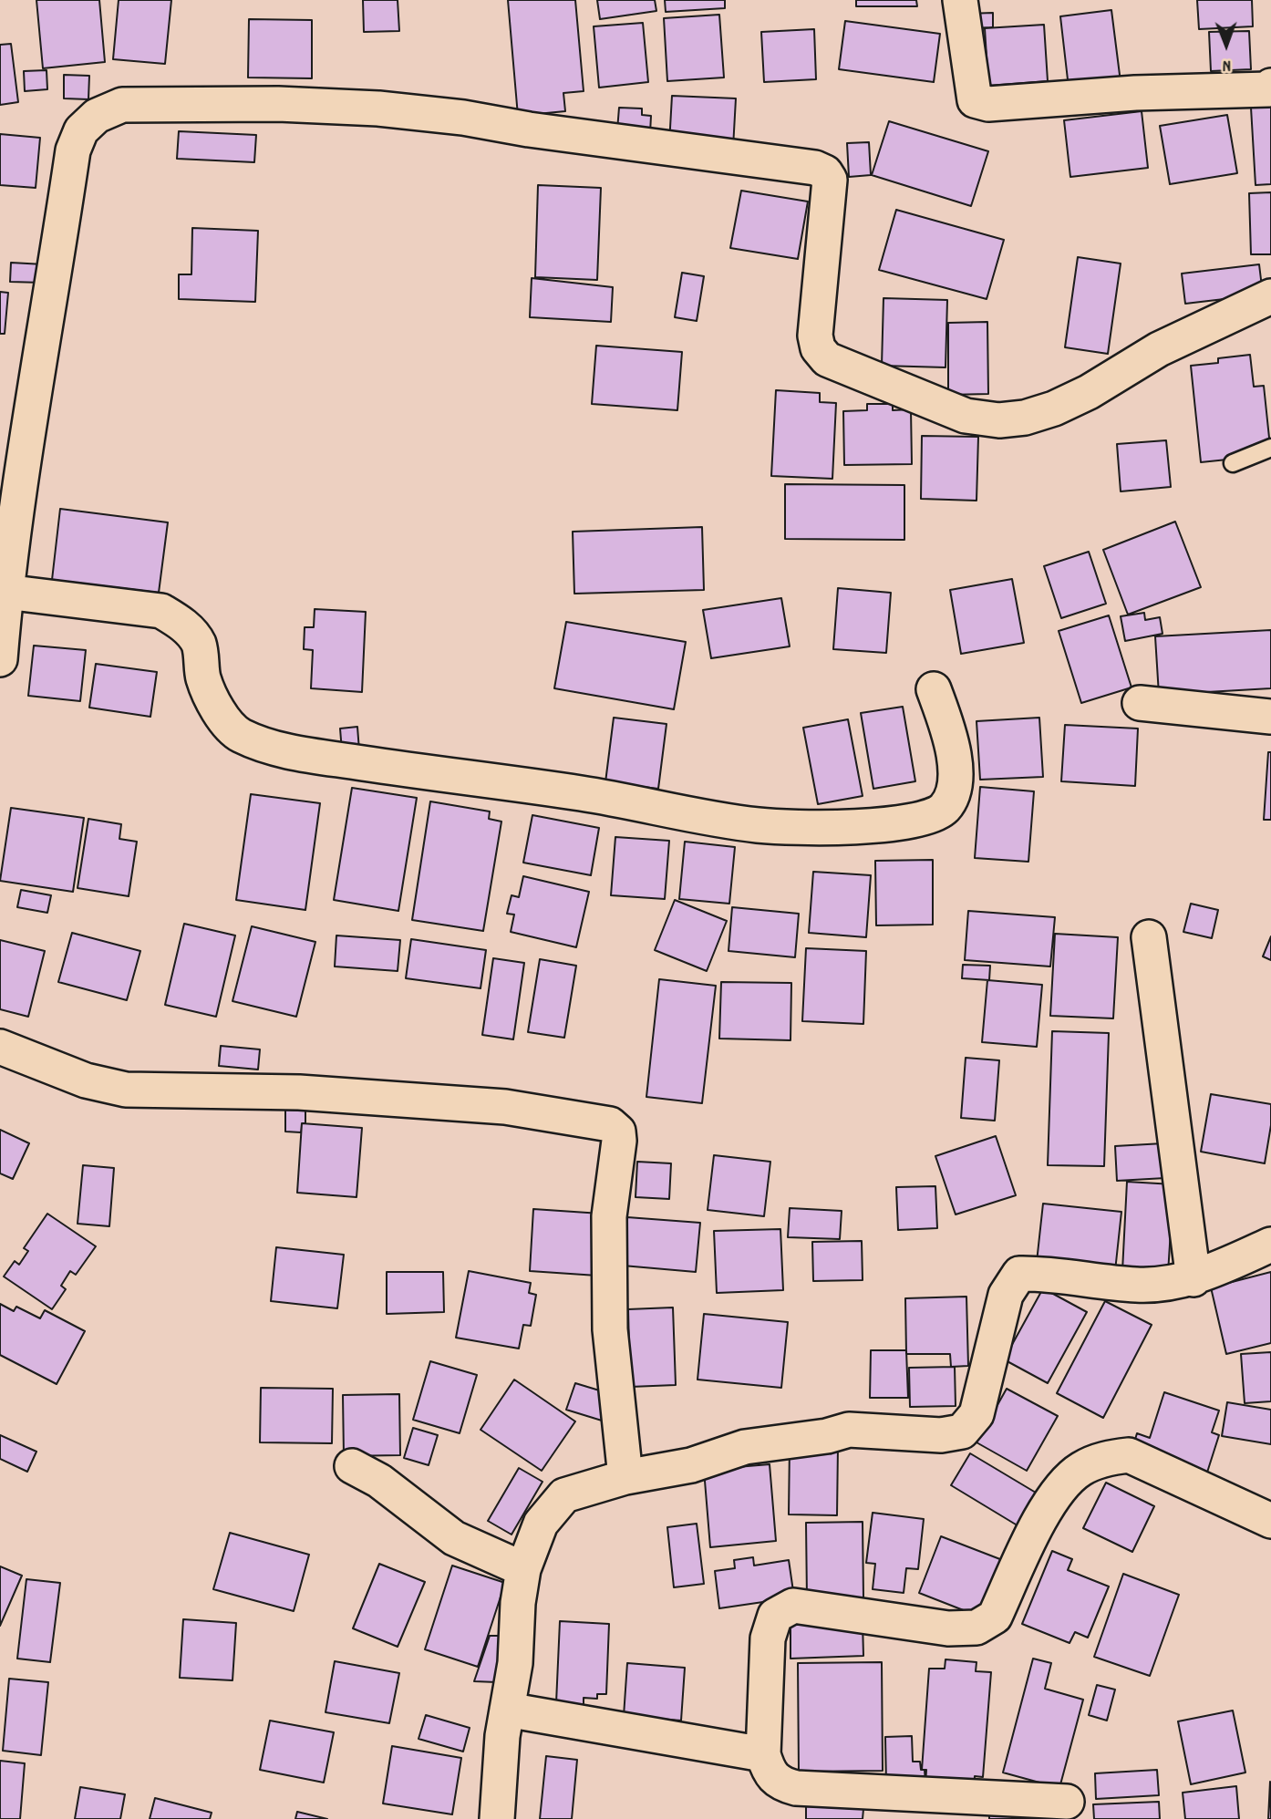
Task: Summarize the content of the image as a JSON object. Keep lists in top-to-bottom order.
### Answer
{
  "north": "bottom"
}
